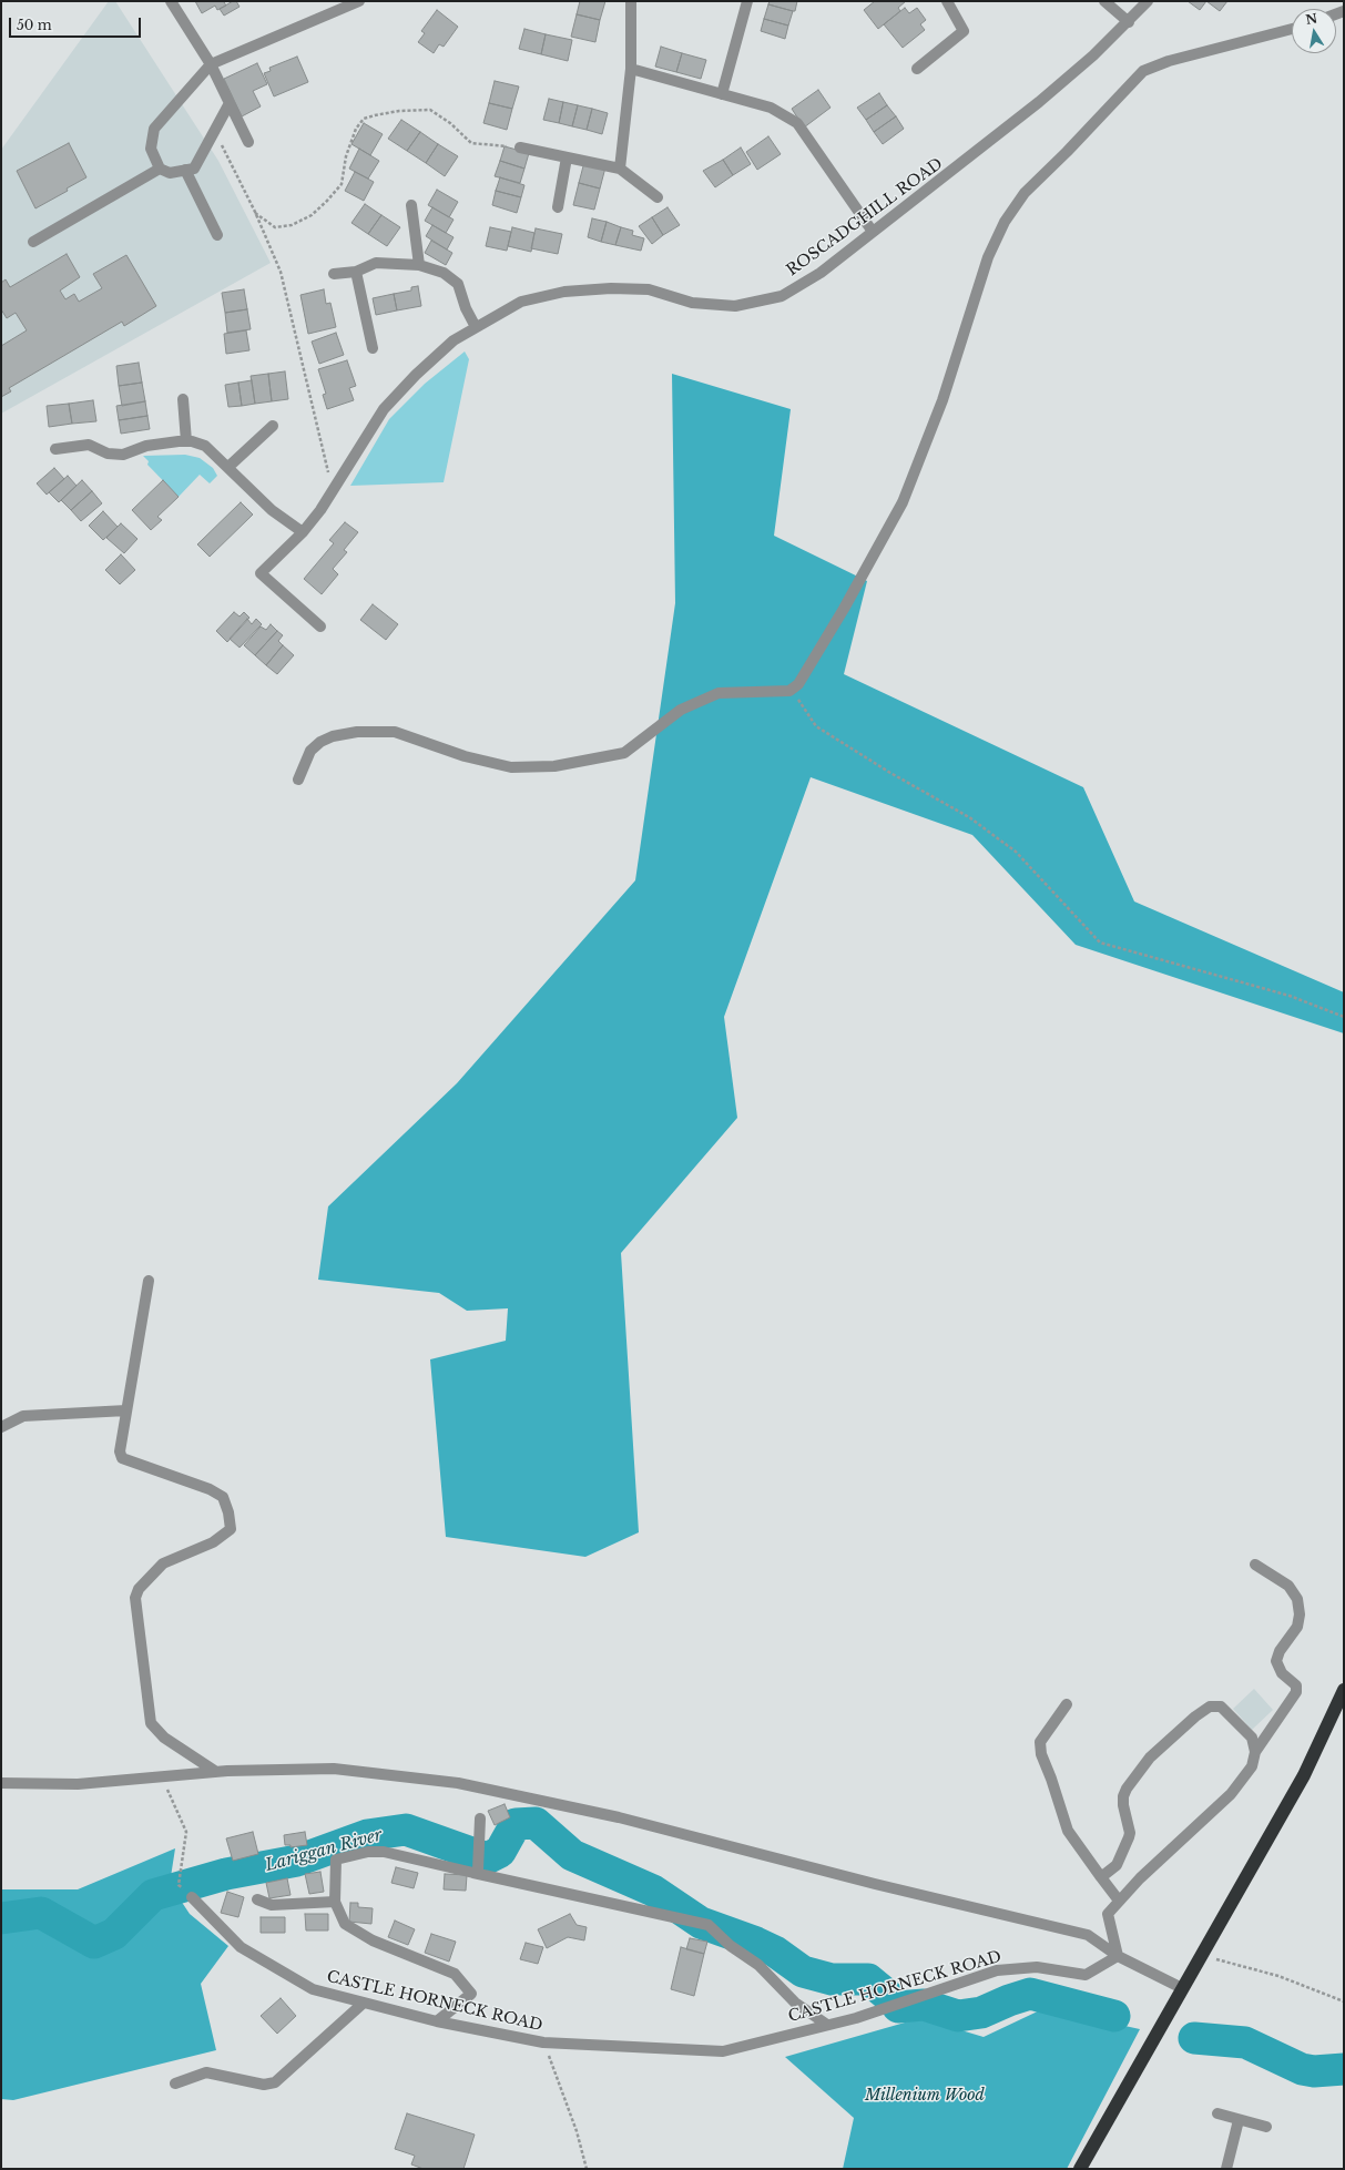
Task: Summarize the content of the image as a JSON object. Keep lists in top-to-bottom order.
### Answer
{
  "streets": {
    "street": ["ROSCADGHILL ROAD", "CASTLE HORNECK ROAD"]
  },
  "water": ["Lariggan River"],
  "parks": ["Millenium Wood"],
  "scale_bar": "50 m",
  "north": "top"
}
